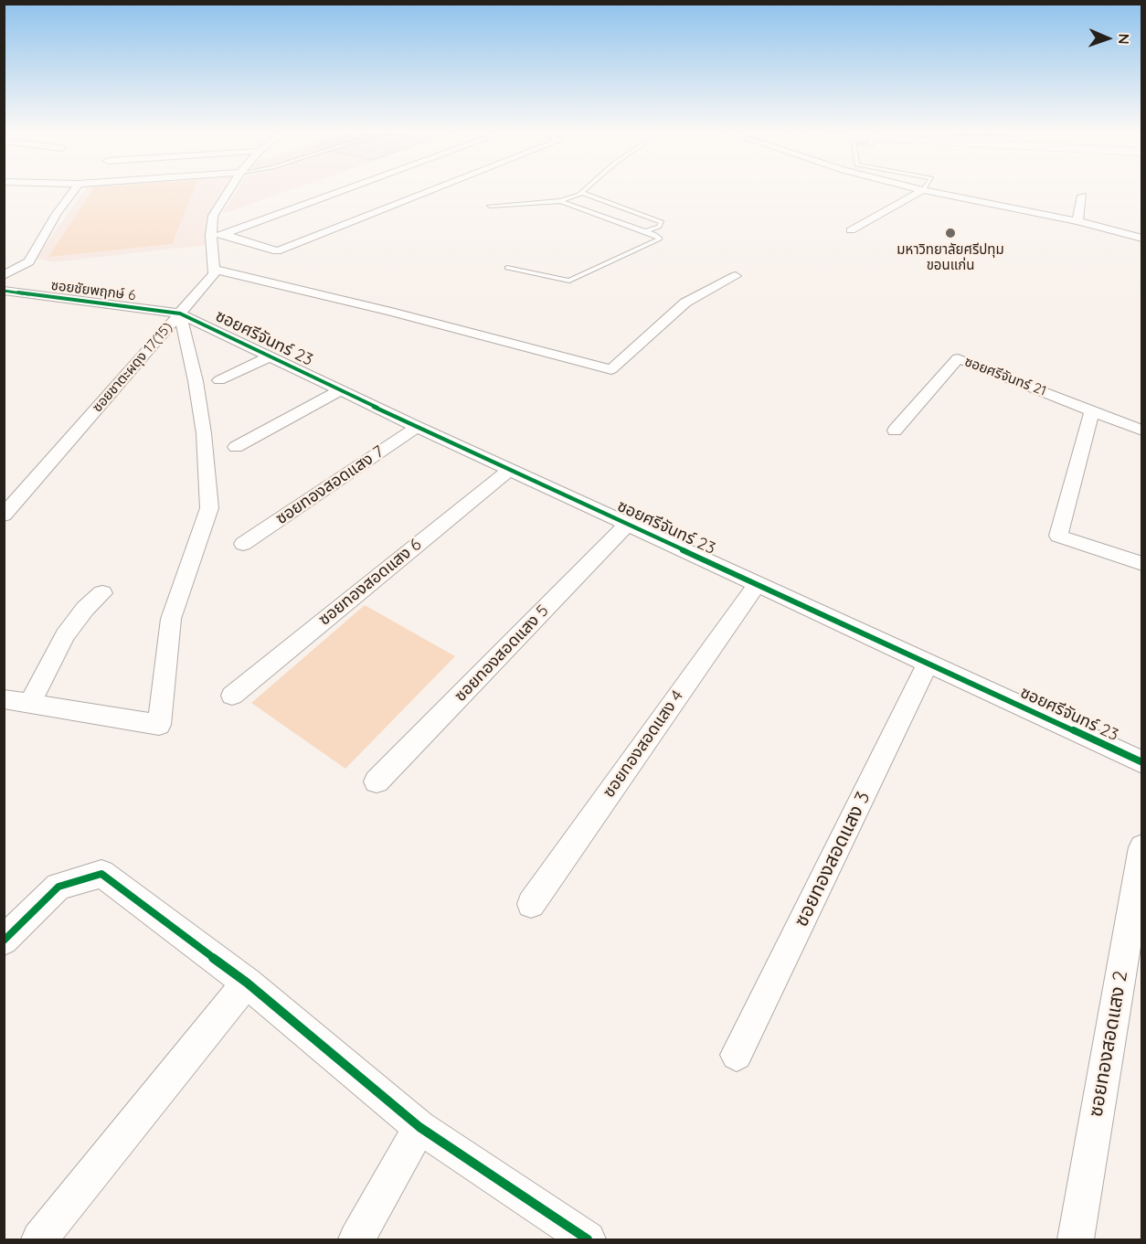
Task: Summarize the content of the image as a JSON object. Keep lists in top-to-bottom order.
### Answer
{
  "streets": {
    "street": [
      "ซอยชัยพฤกษ์ 6",
      "ซอยศรีจันทร์ 23",
      "ซอยชาตะผดุง 17(15)",
      "ซอยศรีจันทร์ 21",
      "ซอยทองสอดแสง 7",
      "ซอยทองสอดแสง 6",
      "ซอยทองสอดแสง 5",
      "ซอยทองสอดแสง 4",
      "ซอยทองสอดแสง 3",
      "ซอยทองสอดแสง 2"
    ]
  },
  "crossings": [
    ["ซอยชัยพฤกษ์ 6", "ซอยศรีจันทร์ 23"],
    ["ซอยชัยพฤกษ์ 6", "ซอยชาตะผดุง 17(15)"],
    ["ซอยศรีจันทร์ 23", "ซอยชาตะผดุง 17(15)"],
    ["ซอยศรีจันทร์ 23", "ซอยทองสอดแสง 7"],
    ["ซอยศรีจันทร์ 23", "ซอยทองสอดแสง 6"],
    ["ซอยศรีจันทร์ 23", "ซอยทองสอดแสง 5"],
    ["ซอยศรีจันทร์ 23", "ซอยทองสอดแสง 4"],
    ["ซอยศรีจันทร์ 23", "ซอยทองสอดแสง 3"]
  ],
  "places": ["มหาวิทยาลัยศรีปทุม ขอนแก่น"],
  "north": "right"
}
